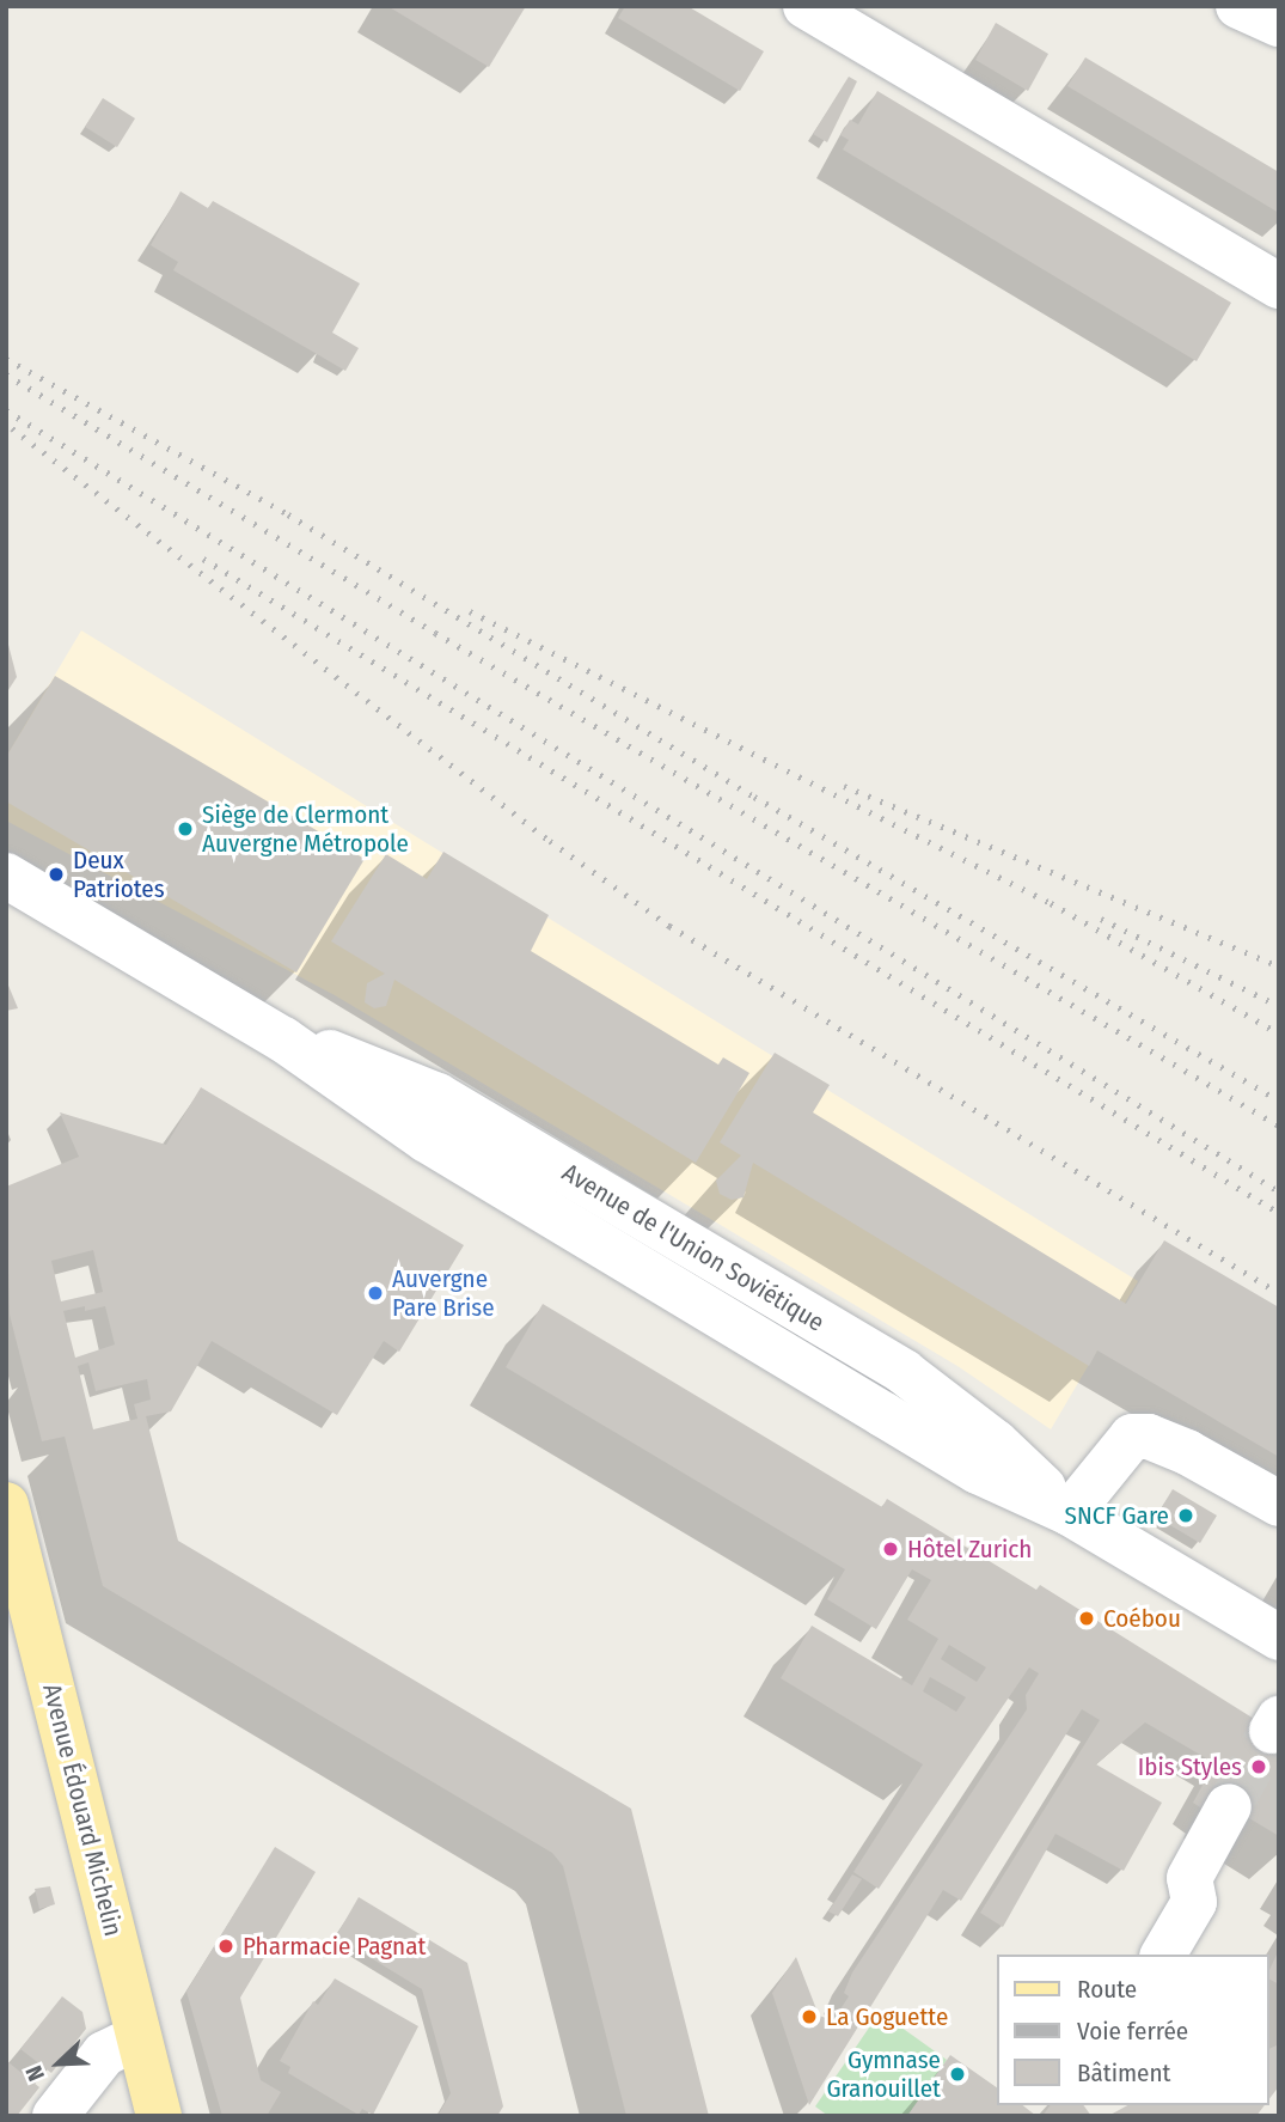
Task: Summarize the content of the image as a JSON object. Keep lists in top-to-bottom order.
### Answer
{
  "streets": {
    "main road": ["Avenue Édouard Michelin"],
    "street": ["Avenue de l'Union Soviétique"]
  },
  "places": [
    "Siège de Clermont Auvergne Métropole",
    "Deux Patriotes",
    "Auvergne Pare Brise",
    "SNCF Gare",
    "Hôtel Zurich",
    "Coébou",
    "Ibis Styles",
    "Pharmacie Pagnat",
    "La Goguette",
    "Gymnase Granouillet"
  ],
  "legend": ["Route", "Voie ferrée", "Bâtiment"],
  "north": "bottom left"
}
